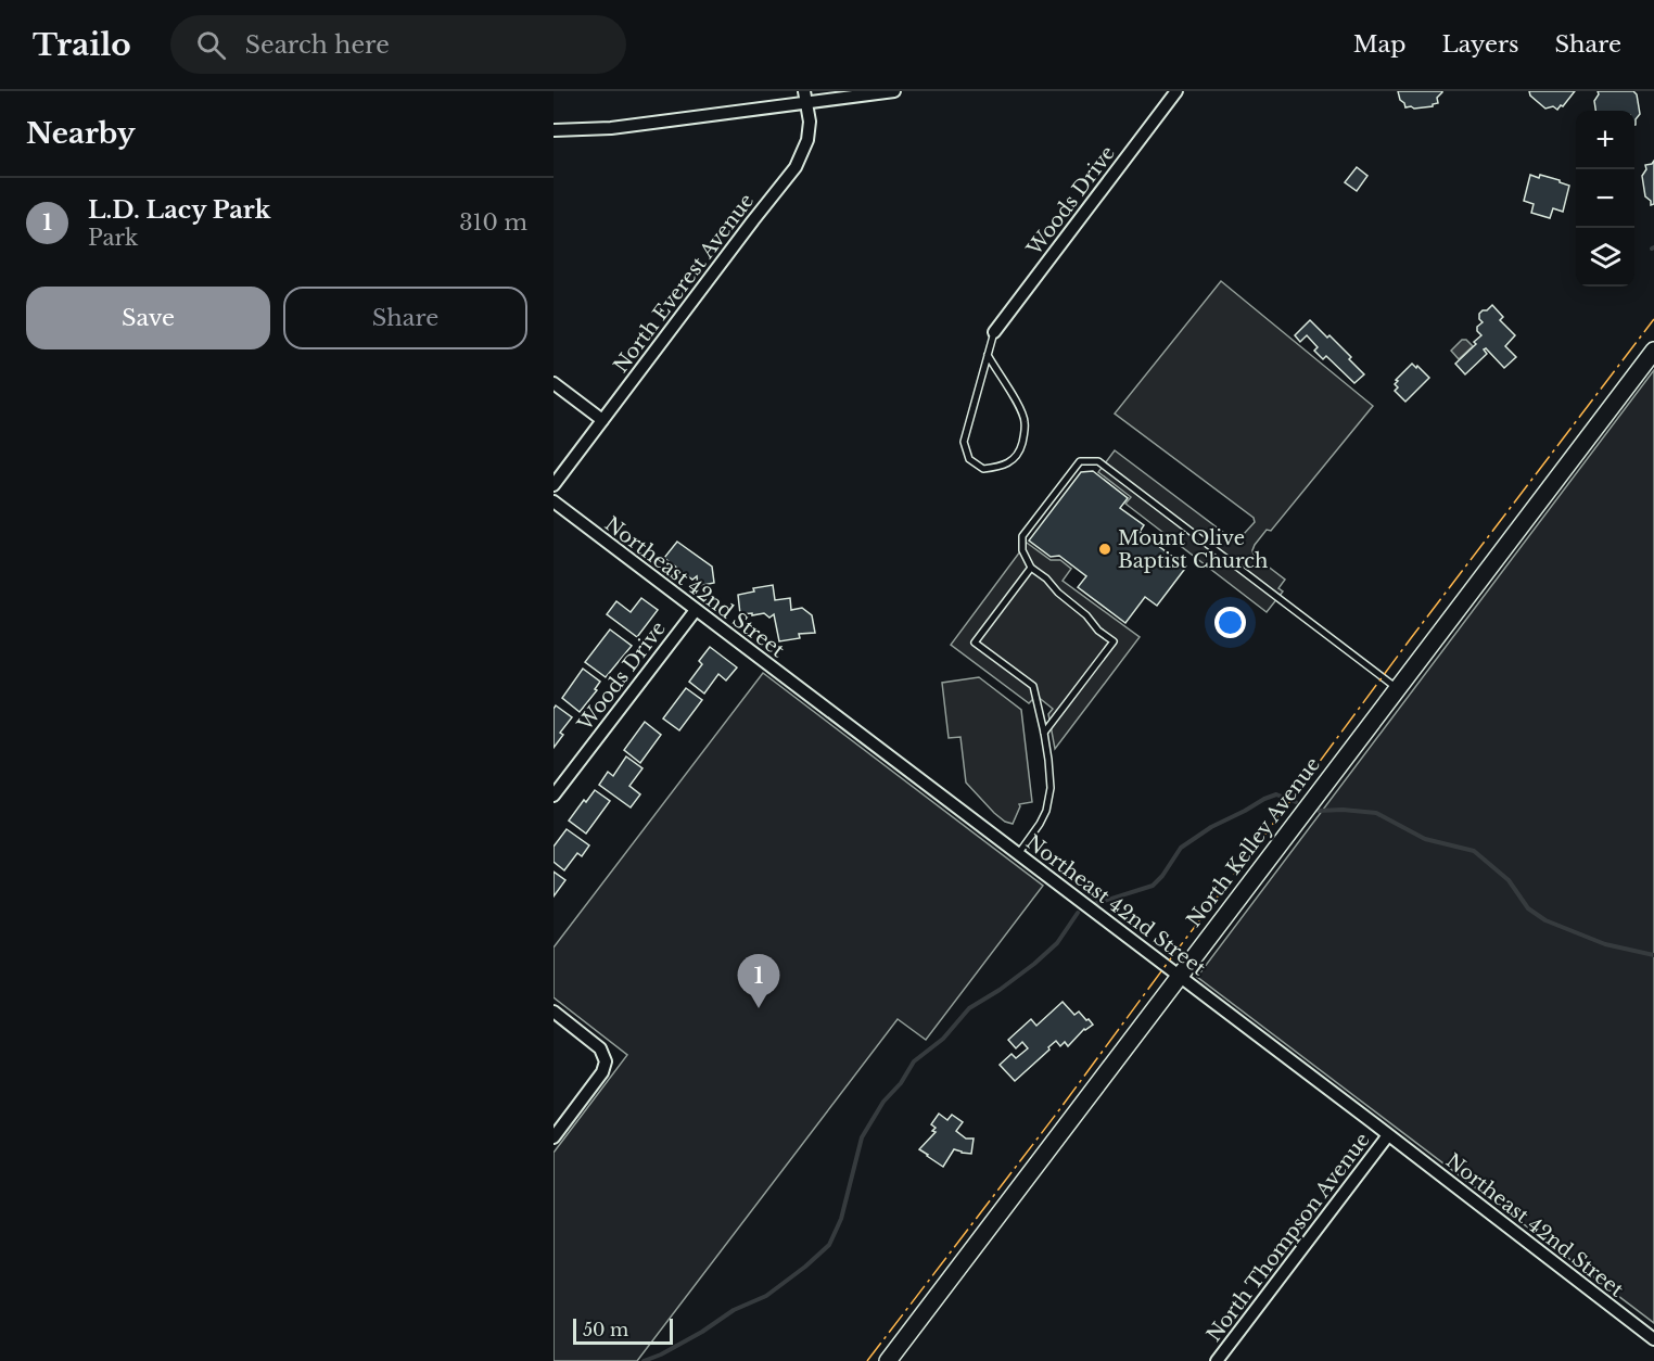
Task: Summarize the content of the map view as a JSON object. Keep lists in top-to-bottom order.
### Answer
{
  "streets": {
    "street": [
      "Woods Drive",
      "North Everest Avenue",
      "Northeast 42nd Street",
      "North Kelley Avenue",
      "North Thompson Avenue"
    ]
  },
  "crossings": [
    ["Woods Drive", "Northeast 42nd Street"],
    ["Northeast 42nd Street", "North Kelley Avenue"],
    ["Northeast 42nd Street", "North Thompson Avenue"]
  ],
  "places": ["Mount Olive Baptist Church"],
  "scale_bar": "50 m",
  "page": {
    "header": "Trailo",
    "search": "Search here",
    "nav": ["Map", "Layers", "Share"],
    "heading": "Nearby",
    "map_buttons": ["+", "−"],
    "list": [
      {
        "mark": "1",
        "name": "L.D. Lacy Park",
        "note": "Park",
        "value": "310 m"
      }
    ],
    "buttons": ["Save", "Share"],
    "pins": "1",
    "scale": "50 m"
  }
}
